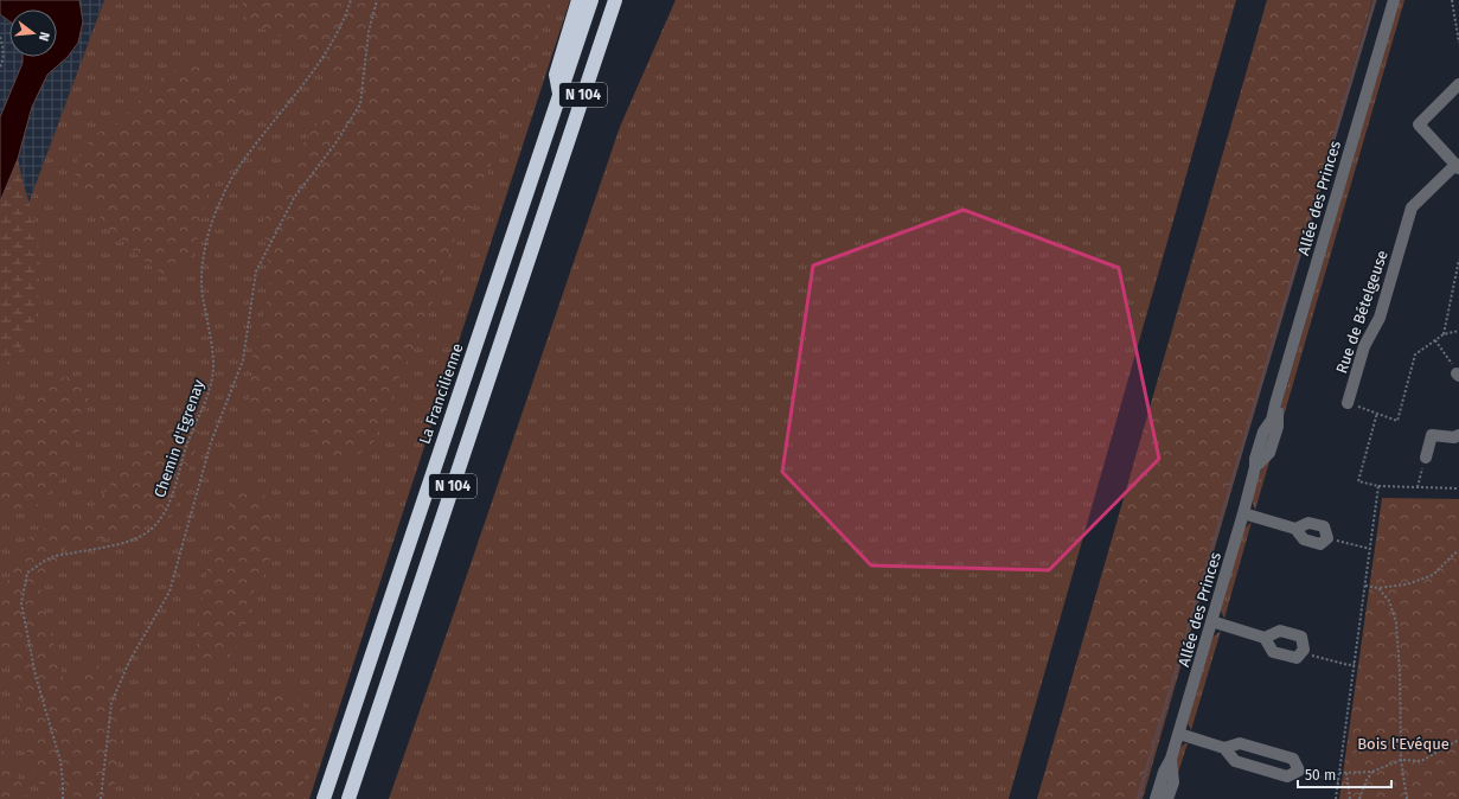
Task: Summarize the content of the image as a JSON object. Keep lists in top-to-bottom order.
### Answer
{
  "streets": {
    "highway": ["N 104", "La Francilienne"],
    "street": ["Allée des Princes", "Rue de Bételgeuse"],
    "path": ["Chemin d'Egrenay"]
  },
  "parks": ["Bois l'Evéque"],
  "scale_bar": "50 m",
  "north": "right"
}
